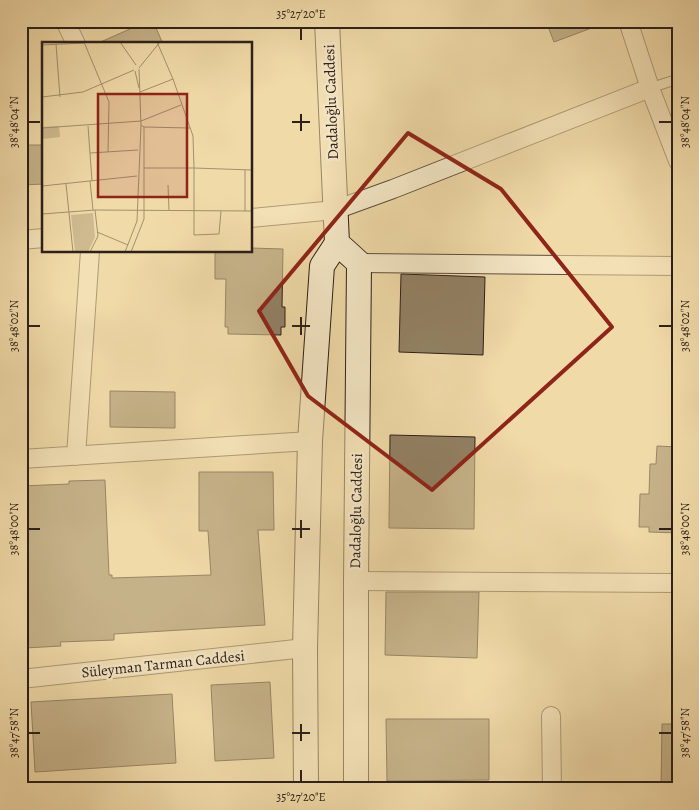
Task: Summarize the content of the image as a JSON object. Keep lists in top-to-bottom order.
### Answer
{
  "streets": {
    "street": ["Dadaloğlu Caddesi", "Süleyman Tarman Caddesi"]
  },
  "coordinates": [
    "35°27'20\"E",
    "38°48'04\"N",
    "38°48'02\"N",
    "38°48'00\"N",
    "38°47'58\"N"
  ]
}
